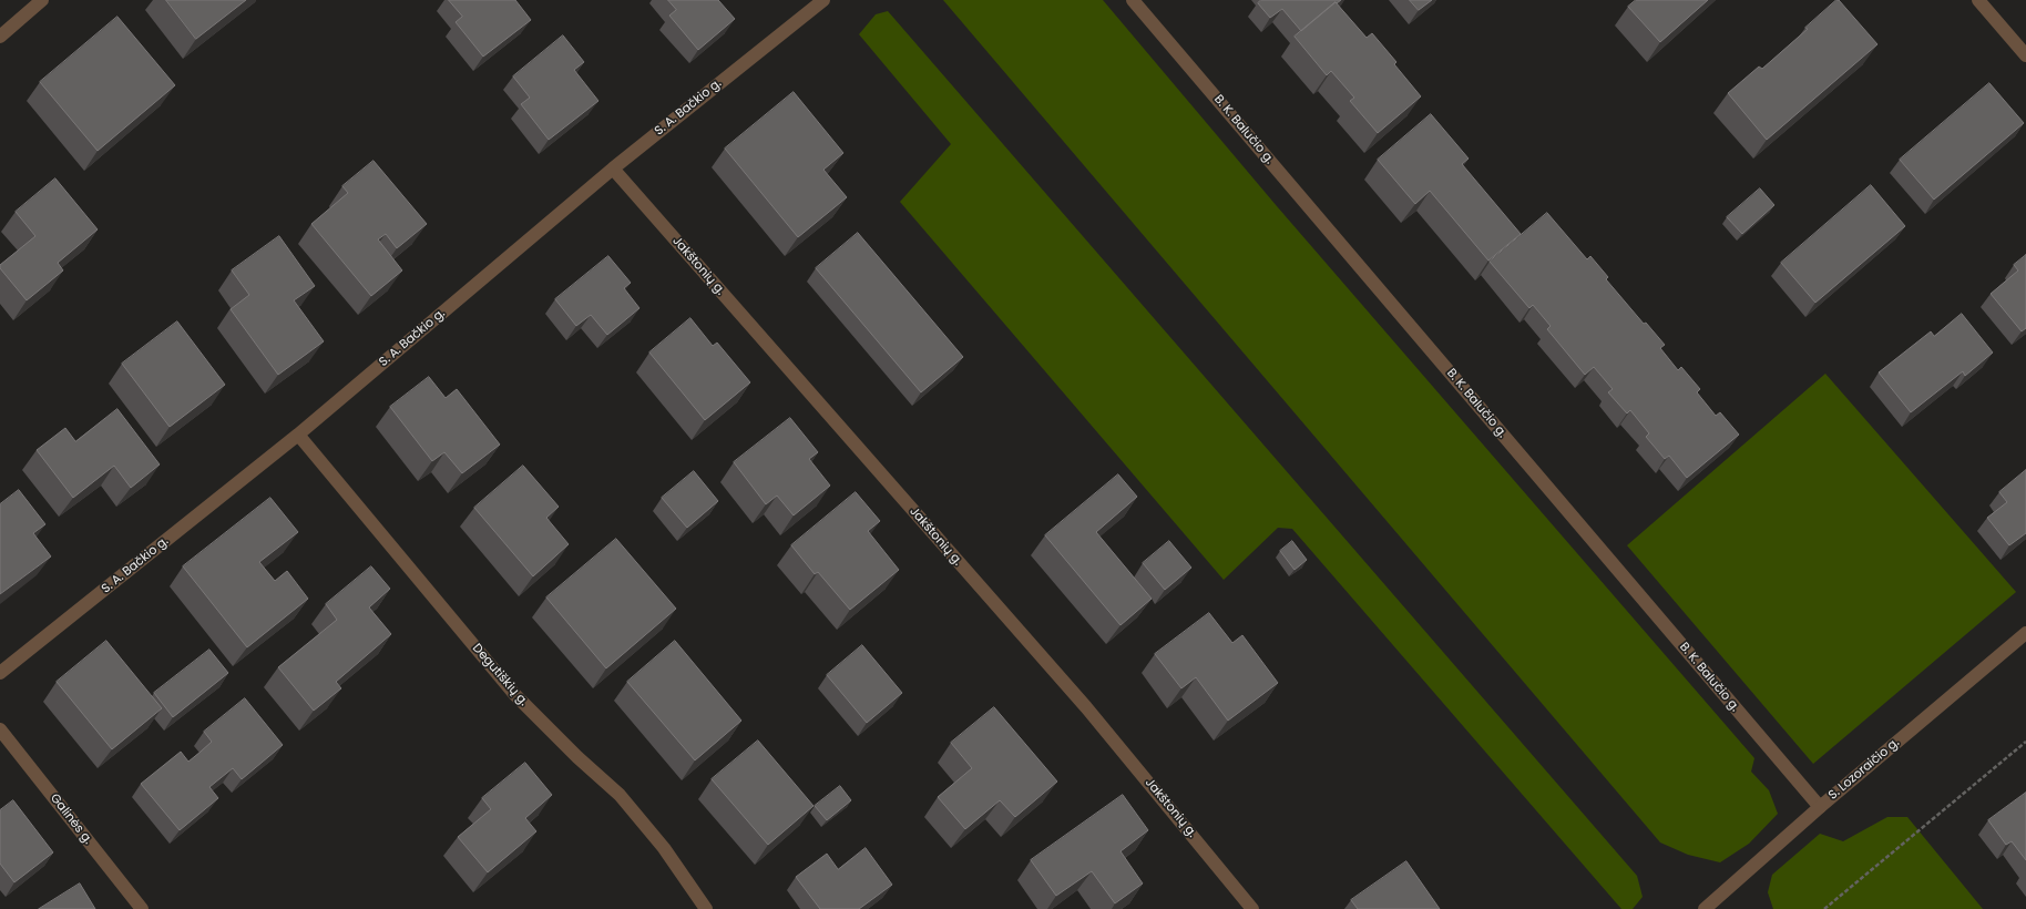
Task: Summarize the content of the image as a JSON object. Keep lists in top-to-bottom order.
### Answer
{
  "streets": {
    "street": [
      "S. A. Bačkio g.",
      "B. K. Balučio g.",
      "Jakštonių g.",
      "Degutiškių g.",
      "S. Lozoraičio g.",
      "Galinės g."
    ]
  },
  "crossings": [
    ["S. A. Bačkio g.", "Jakštonių g."],
    ["S. A. Bačkio g.", "Degutiškių g."],
    ["B. K. Balučio g.", "S. Lozoraičio g."]
  ]
}
